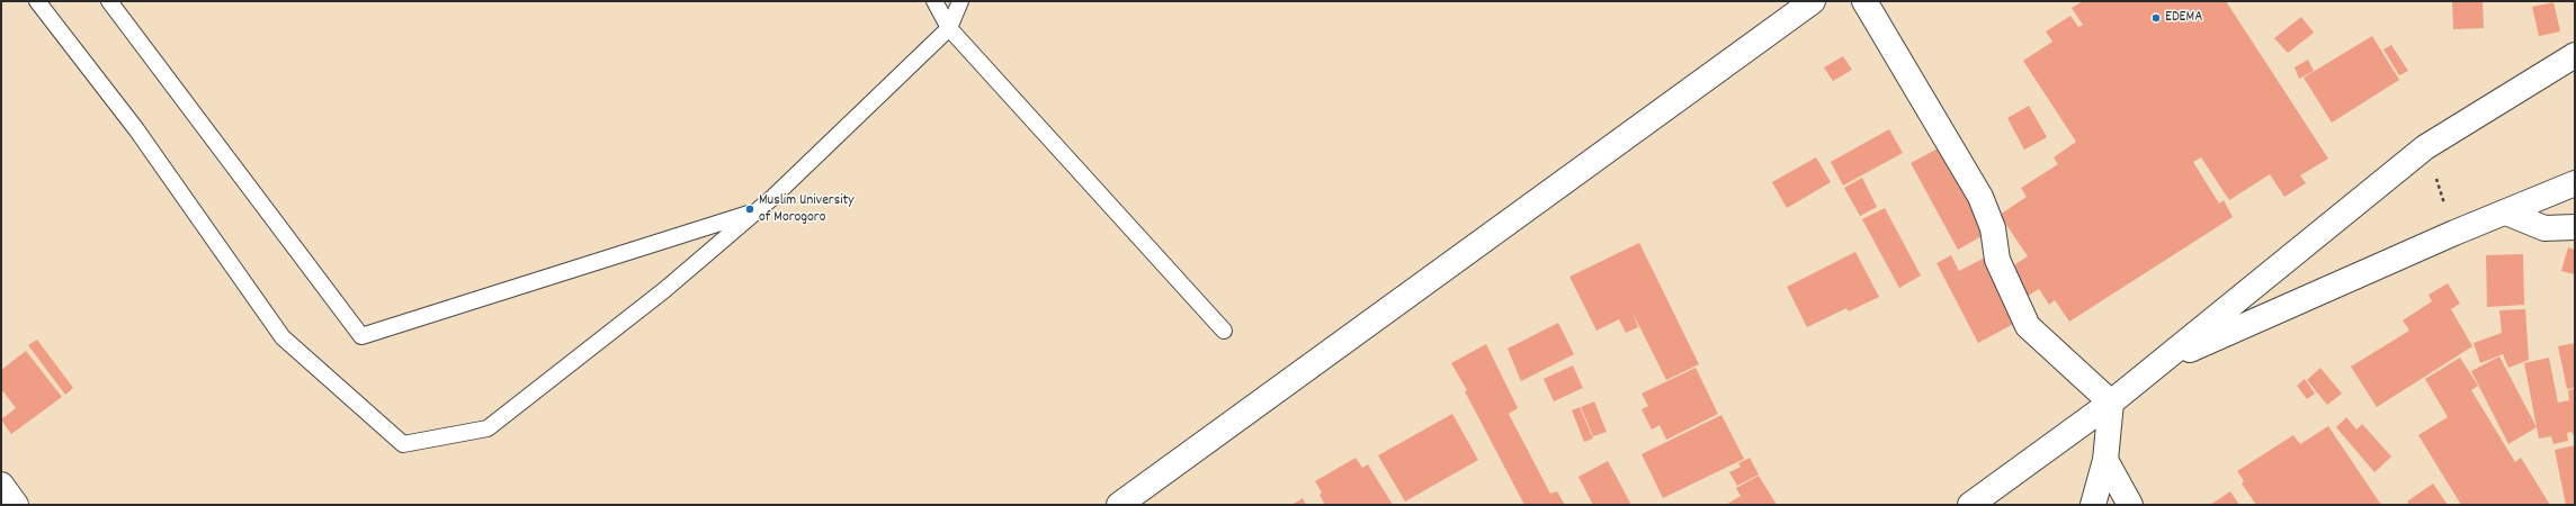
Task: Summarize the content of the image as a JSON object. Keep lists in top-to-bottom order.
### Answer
{
  "places": ["EDEMA", "Muslim University of Morogoro"]
}
